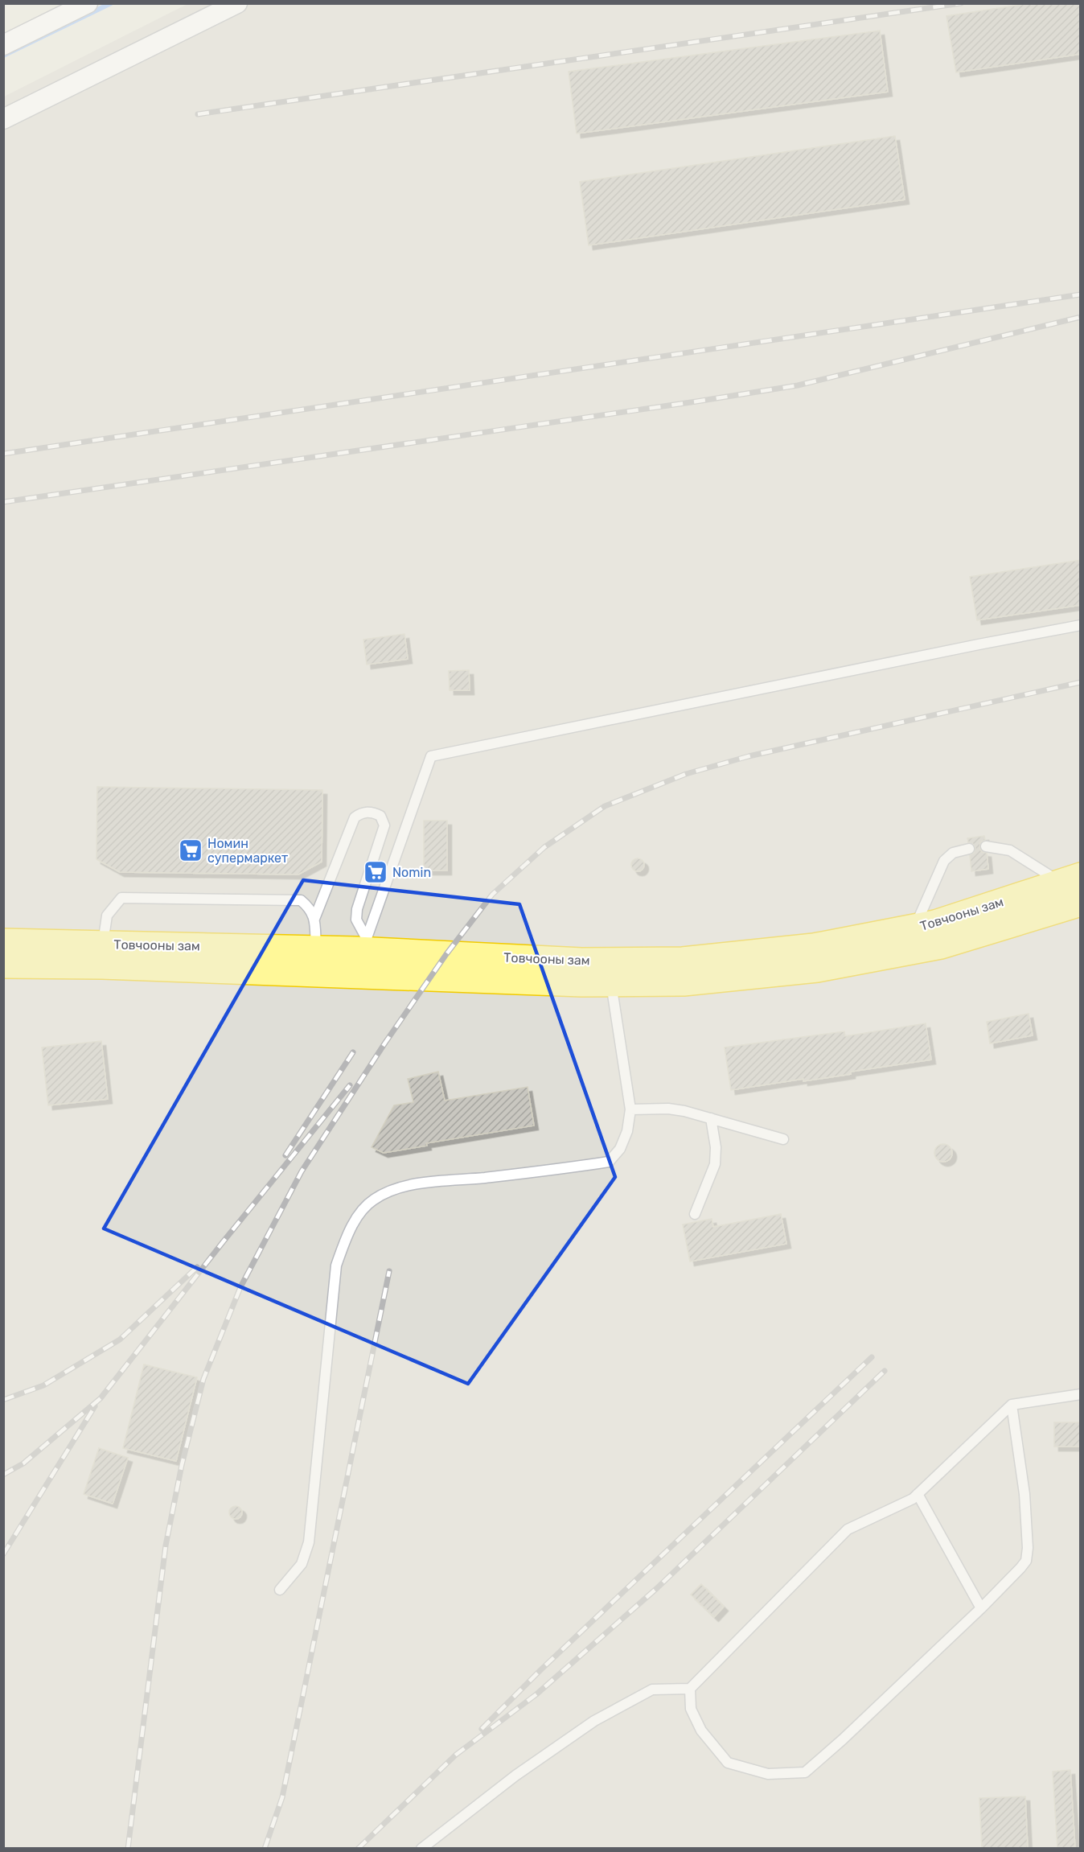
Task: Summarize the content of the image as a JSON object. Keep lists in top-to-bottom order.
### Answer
{
  "streets": {
    "highway": ["Товчооны зам"]
  },
  "places": {
    "supermarket": ["Номин супермаркет", "Nomin"]
  }
}
